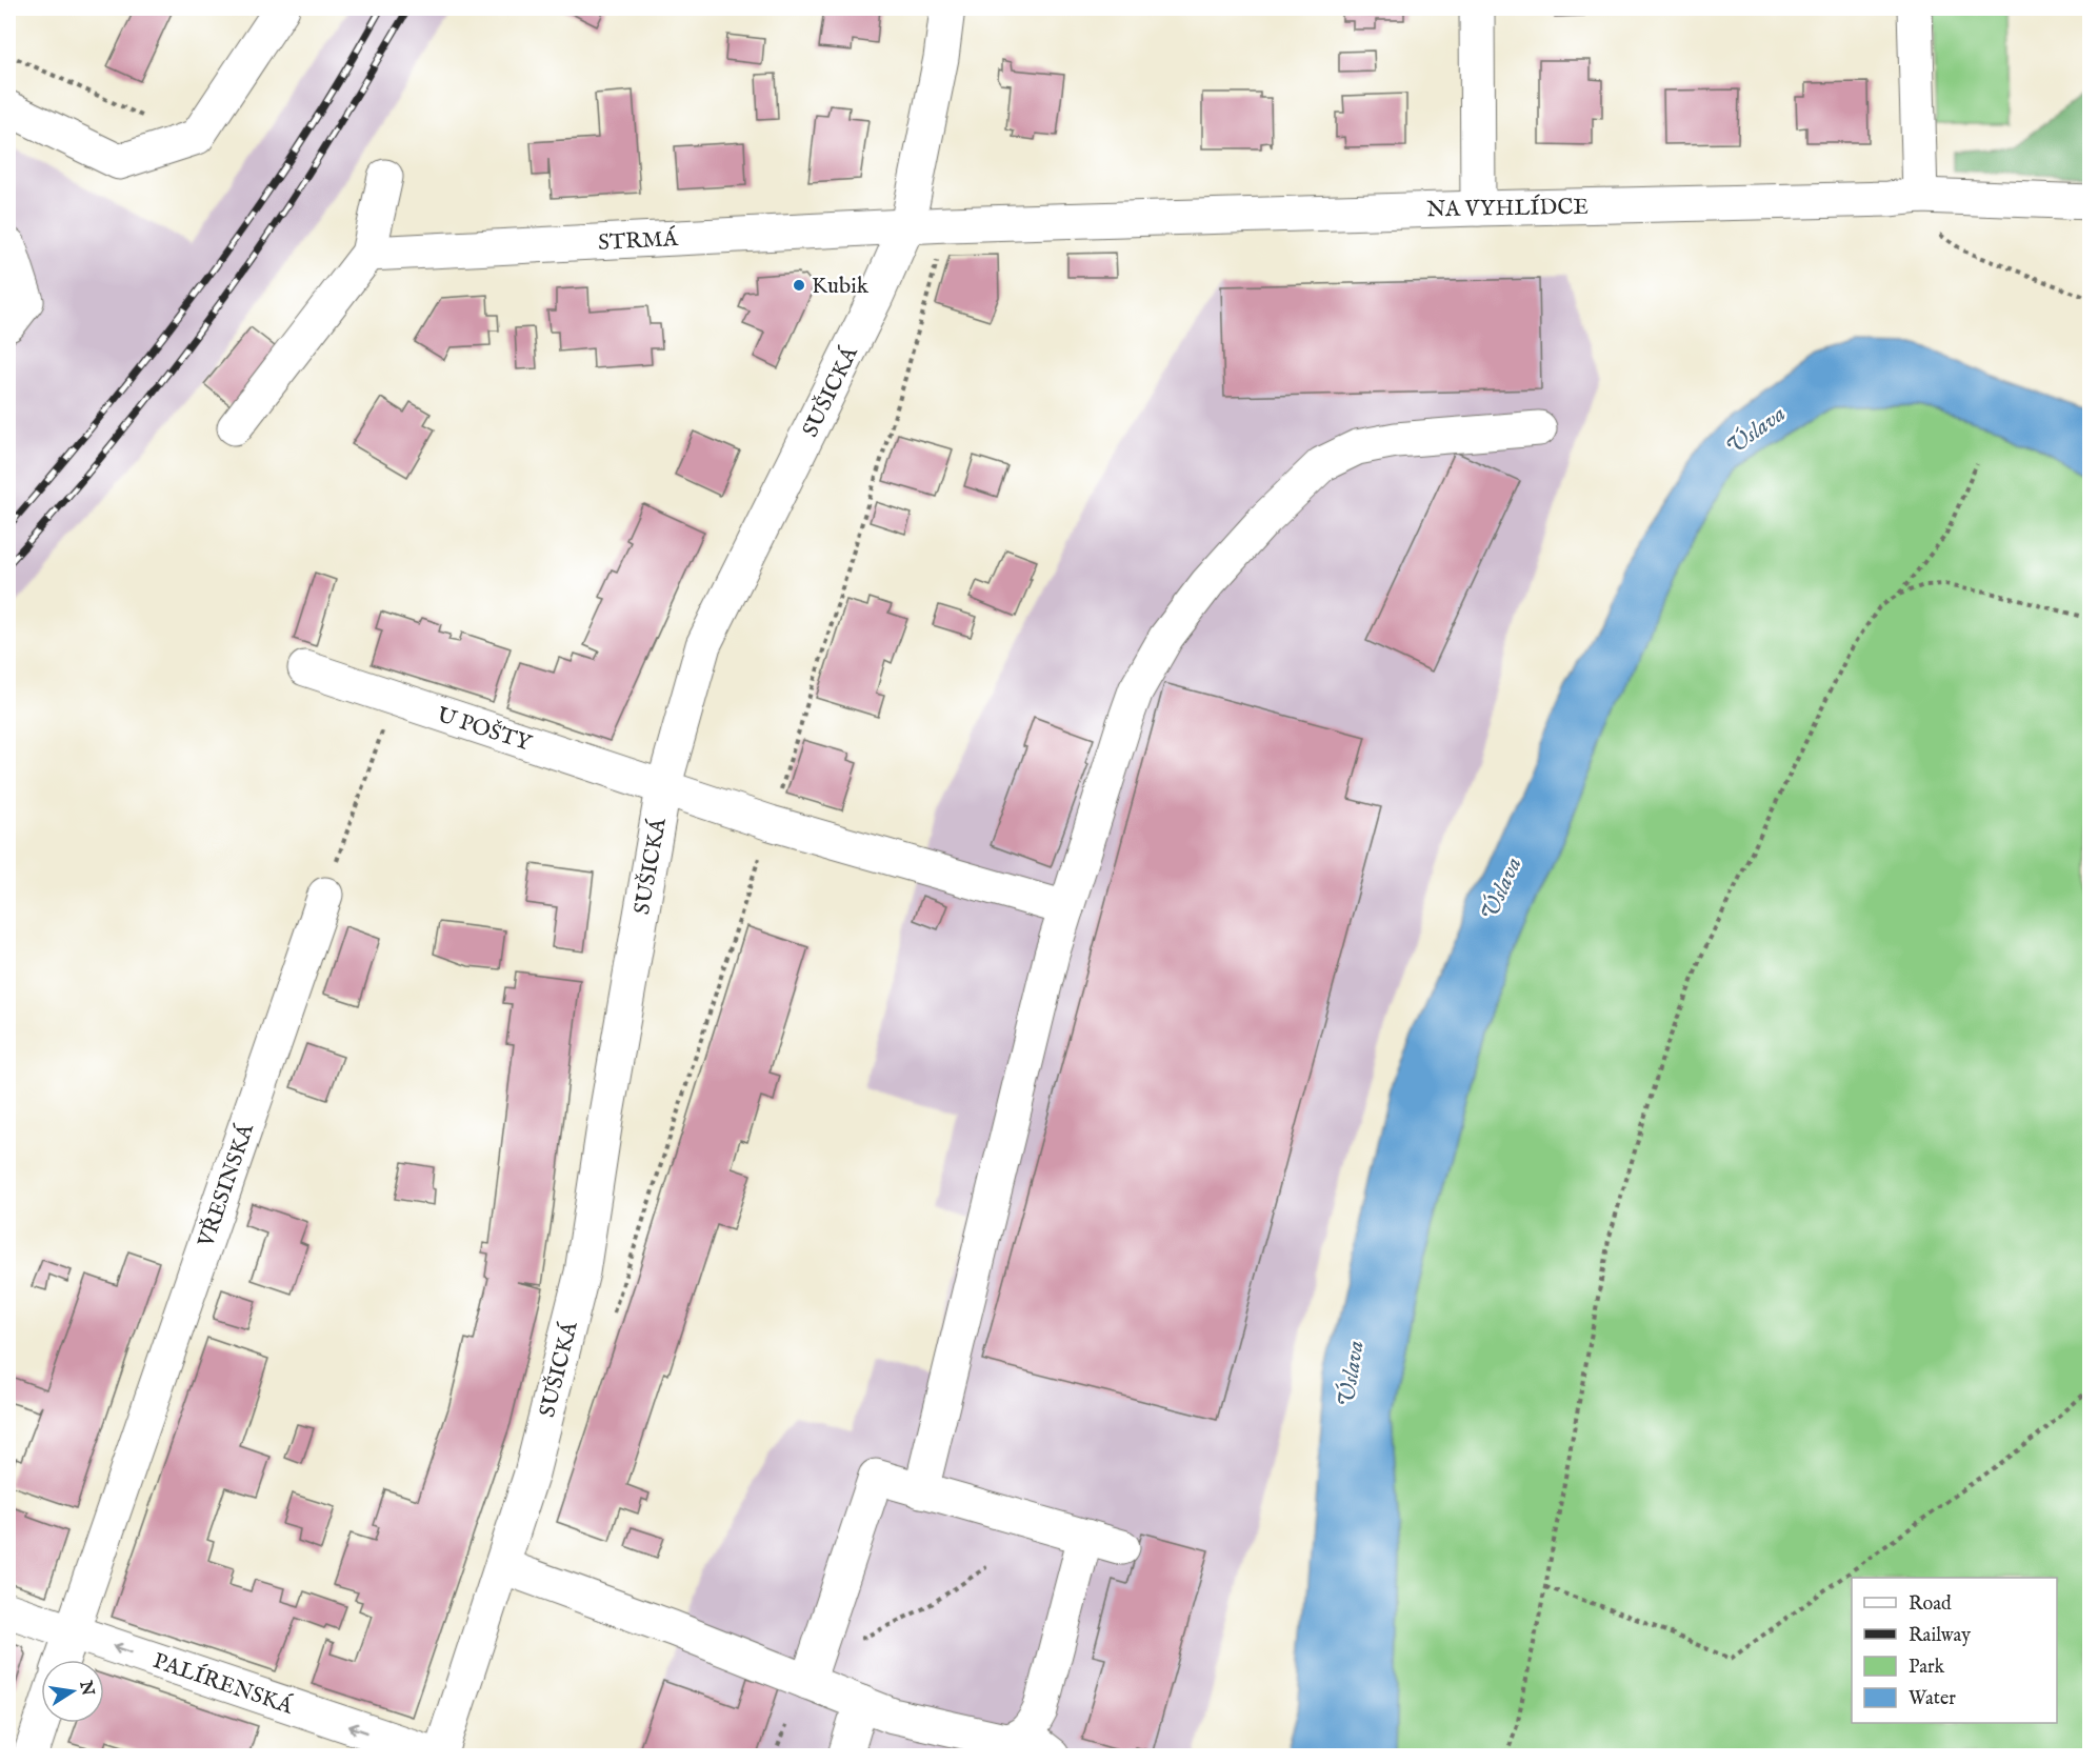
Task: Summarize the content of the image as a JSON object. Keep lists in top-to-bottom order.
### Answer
{
  "streets": {
    "street": [
      "NA VYHLÍDCE",
      "STRMÁ",
      "SUŠICKÁ",
      "U POŠTY",
      "VŘESINSKÁ",
      "PALÍRENSKÁ"
    ]
  },
  "crossings": [
    ["NA VYHLÍDCE", "STRMÁ"],
    ["NA VYHLÍDCE", "SUŠICKÁ"],
    ["STRMÁ", "SUŠICKÁ"],
    ["SUŠICKÁ", "U POŠTY"],
    ["SUŠICKÁ", "PALÍRENSKÁ"],
    ["VŘESINSKÁ", "PALÍRENSKÁ"]
  ],
  "one_way": ["PALÍRENSKÁ"],
  "water": ["Úslava"],
  "places": ["Kubik"],
  "legend": [
    "Road",
    "Railway",
    "Park",
    "Water"
  ],
  "north": "right"
}
